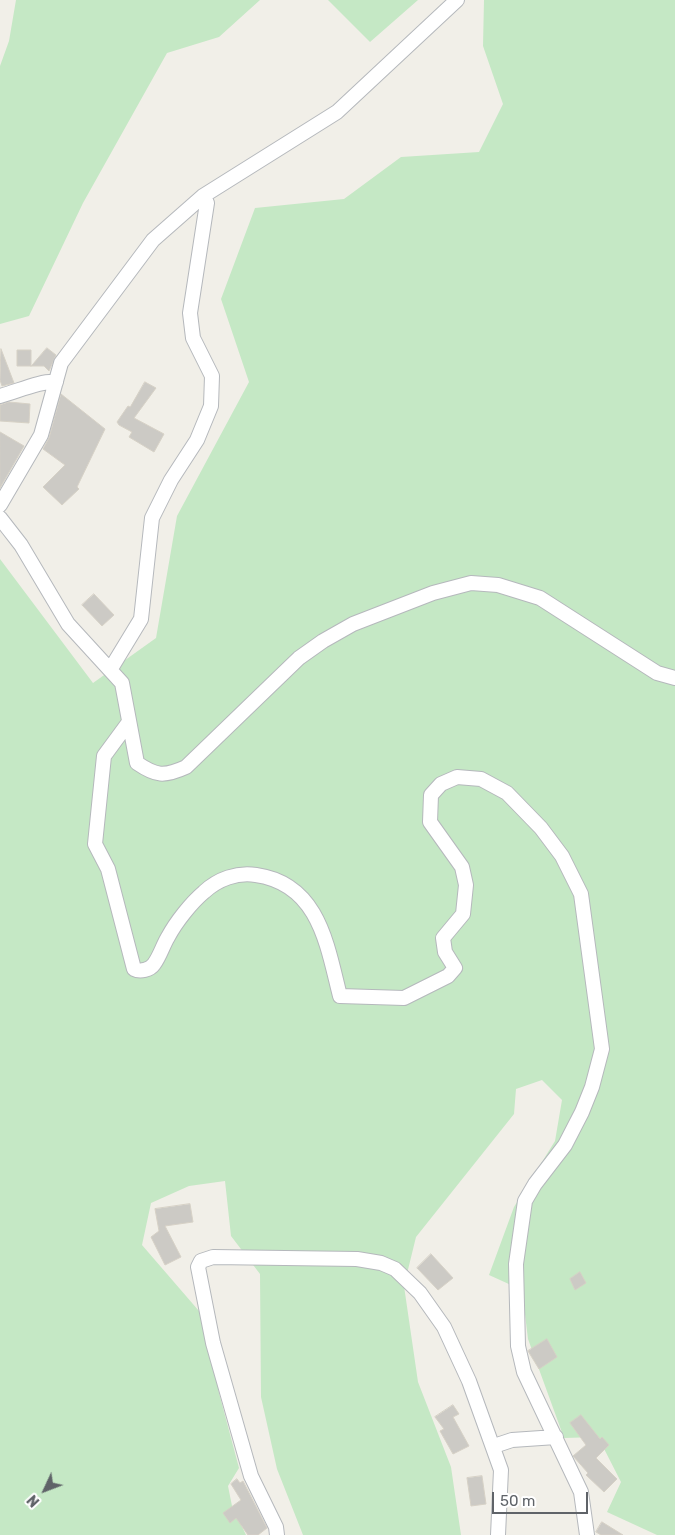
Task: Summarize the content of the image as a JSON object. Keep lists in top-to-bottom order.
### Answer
{
  "scale_bar": "50 m",
  "north": "bottom left"
}
